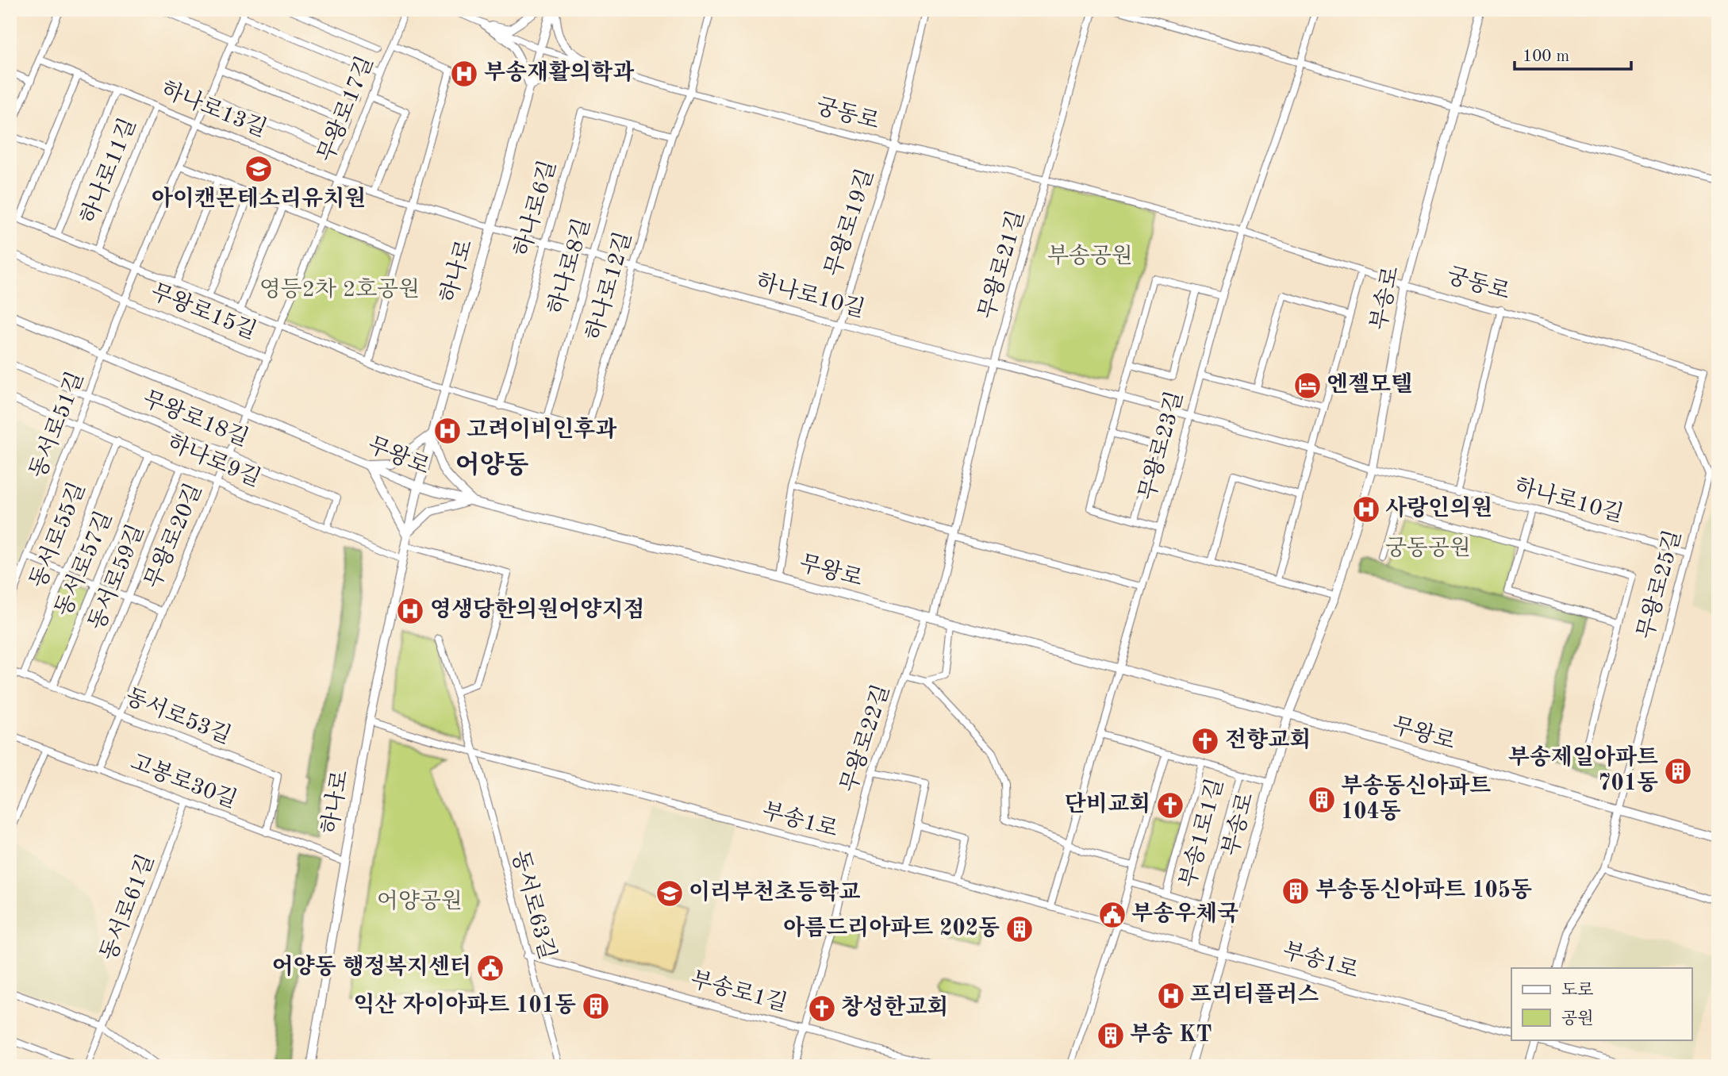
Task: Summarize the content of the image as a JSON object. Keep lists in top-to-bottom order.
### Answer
{
  "streets": {
    "street": [
      "무왕로17길",
      "하나로13길",
      "궁동로",
      "하나로11길",
      "하나로6길",
      "무왕로19길",
      "무왕로21길",
      "하나로8길",
      "하나로",
      "하나로12길",
      "하나로10길",
      "부송로",
      "무왕로15길",
      "무왕로18길",
      "동서로51길",
      "무왕로23길",
      "무왕로",
      "하나로9길",
      "동서로55길",
      "무왕로20길",
      "동서로57길",
      "동서로59길",
      "무왕로25길",
      "동서로53길",
      "무왕로22길",
      "고봉로30길",
      "부송1로",
      "부송1로1길",
      "동서로63길",
      "동서로61길",
      "부송로1길"
    ]
  },
  "crossings": [
    ["무왕로17길", "하나로13길"],
    ["무왕로17길", "하나로11길"],
    ["무왕로17길", "무왕로15길"],
    ["무왕로17길", "무왕로"],
    ["무왕로17길", "무왕로20길"],
    ["하나로13길", "하나로11길"],
    ["하나로13길", "하나로"],
    ["하나로13길", "하나로10길"],
    ["하나로13길", "무왕로15길"],
    ["궁동로", "무왕로19길"],
    ["궁동로", "무왕로21길"],
    ["궁동로", "하나로"],
    ["궁동로", "하나로12길"],
    ["궁동로", "부송로"],
    ["궁동로", "무왕로23길"],
    ["궁동로", "무왕로25길"],
    ["하나로11길", "하나로"],
    ["하나로11길", "하나로12길"],
    ["하나로11길", "무왕로15길"],
    ["하나로6길", "하나로8길"],
    ["하나로6길", "하나로12길"],
    ["하나로6길", "하나로10길"],
    ["무왕로19길", "하나로10길"],
    ["무왕로19길", "무왕로"],
    ["무왕로21길", "하나로10길"],
    ["무왕로21길", "무왕로"],
    ["무왕로21길", "무왕로22길"],
    ["하나로8길", "하나로12길"],
    ["하나로8길", "하나로10길"],
    ["하나로", "하나로12길"],
    ["하나로", "하나로10길"],
    ["하나로", "무왕로"],
    ["하나로", "하나로9길"],
    ["하나로", "고봉로30길"],
    ["하나로", "부송1로"],
    ["하나로12길", "하나로10길"],
    ["하나로10길", "부송로"],
    ["하나로10길", "무왕로23길"],
    ["하나로10길", "무왕로25길"],
    ["부송로", "무왕로"],
    ["부송로", "부송1로"],
    ["무왕로15길", "동서로51길"],
    ["무왕로15길", "무왕로"],
    ["무왕로18길", "동서로51길"],
    ["무왕로18길", "하나로9길"],
    ["무왕로18길", "무왕로20길"],
    ["동서로51길", "무왕로"],
    ["동서로51길", "하나로9길"],
    ["동서로51길", "무왕로20길"],
    ["무왕로23길", "무왕로"],
    ["무왕로", "무왕로20길"],
    ["무왕로", "무왕로25길"],
    ["무왕로", "무왕로22길"],
    ["하나로9길", "동서로55길"],
    ["하나로9길", "무왕로20길"],
    ["하나로9길", "동서로57길"],
    ["하나로9길", "동서로59길"],
    ["동서로55길", "무왕로20길"],
    ["동서로55길", "동서로53길"],
    ["무왕로20길", "동서로57길"],
    ["무왕로20길", "동서로59길"],
    ["무왕로20길", "동서로53길"],
    ["무왕로20길", "고봉로30길"],
    ["동서로57길", "동서로53길"],
    ["동서로59길", "동서로53길"],
    ["동서로53길", "고봉로30길"],
    ["무왕로22길", "부송1로"],
    ["무왕로22길", "부송로1길"],
    ["고봉로30길", "동서로61길"],
    ["부송1로", "부송1로1길"],
    ["부송1로", "동서로63길"],
    ["동서로63길", "부송로1길"]
  ],
  "districts": ["어양동"],
  "parks": [
    "부송공원",
    "영등2차 2호공원",
    "궁동공원",
    "어양공원"
  ],
  "places": {
    "hospital": [
      "부송재활의학과",
      "고려이비인후과",
      "사랑인의원",
      "영생당한의원어양지점",
      "프리티플러스"
    ],
    "school or university": ["아이캔몬테소리유치원", "이리부천초등학교"],
    "hotel": ["엔젤모텔"],
    "church": ["전향교회", "단비교회", "창성한교회"],
    "building": [
      "부송제일아파트 701동",
      "부송동신아파트 104동",
      "부송동신아파트 105동",
      "아름드리아파트 202동",
      "익산 자이아파트 101동",
      "부송 KT"
    ],
    "public building": ["부송우체국", "어양동 행정복지센터"]
  },
  "legend": ["도로", "공원"],
  "scale_bar": "100 m"
}
